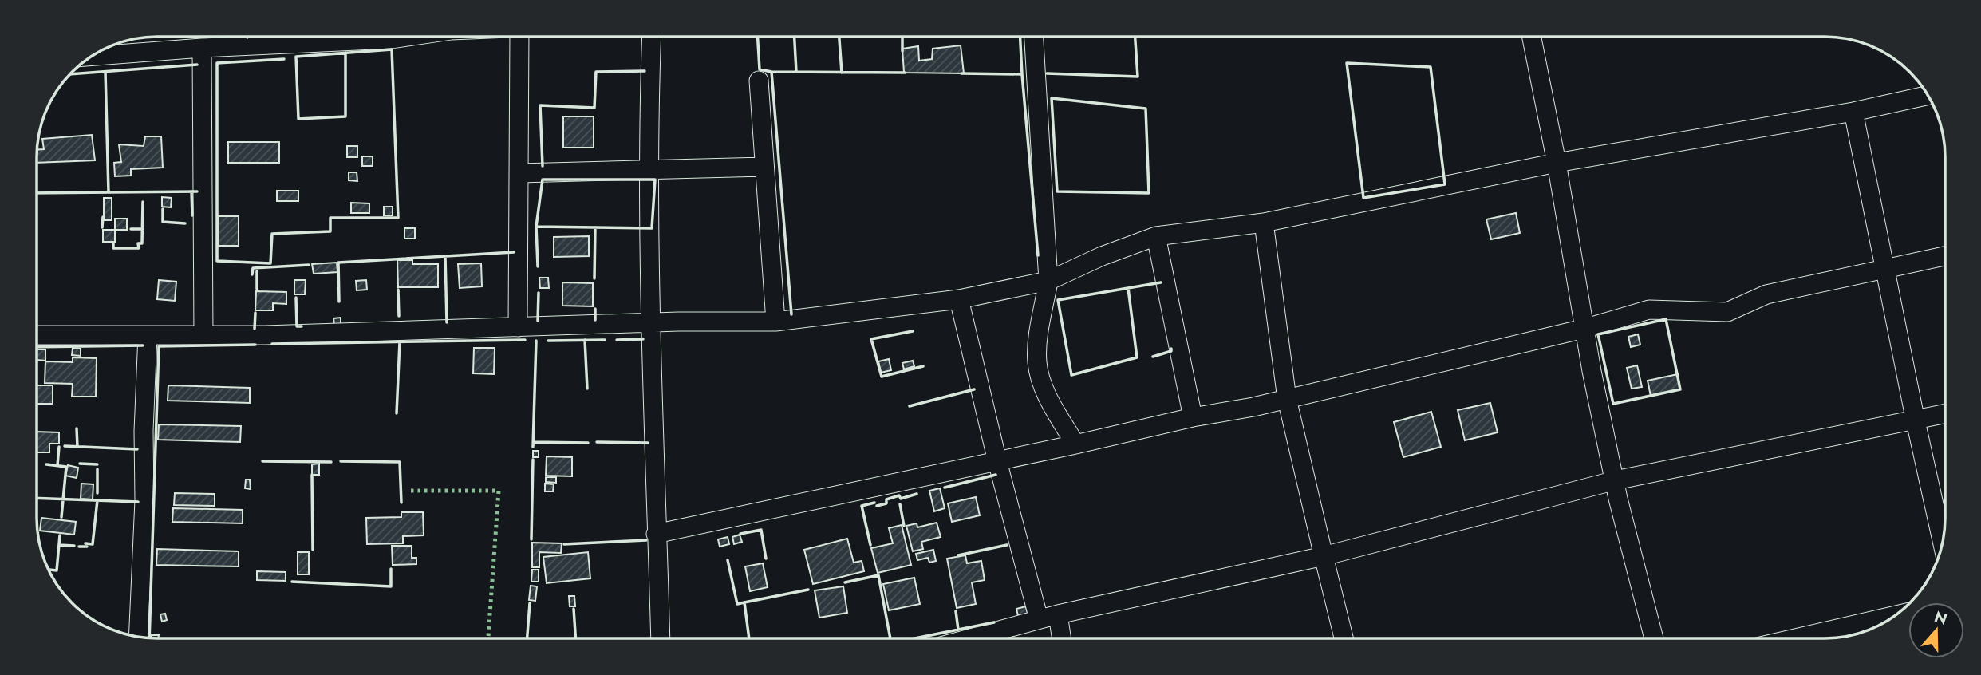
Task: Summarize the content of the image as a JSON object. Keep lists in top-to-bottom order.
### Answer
{
  "north": "top"
}
